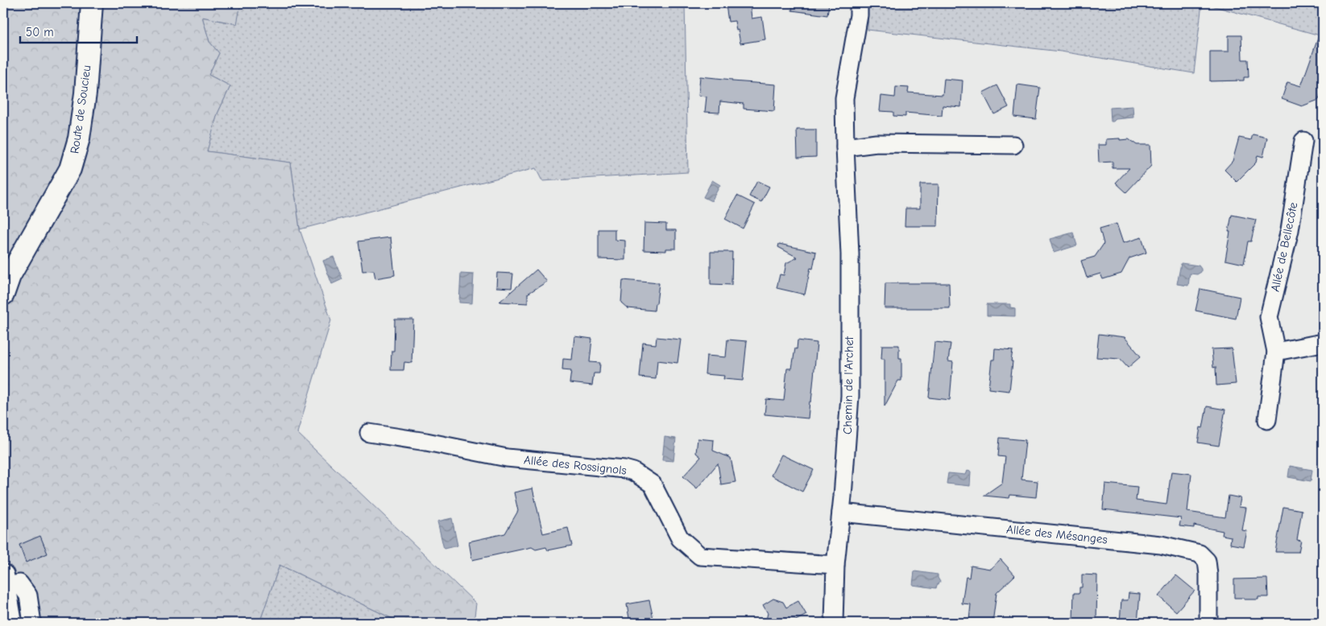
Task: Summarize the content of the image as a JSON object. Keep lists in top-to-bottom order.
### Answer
{
  "streets": {
    "street": [
      "Route de Soucieu",
      "Allée de Bellecôte",
      "Chemin de l'Archet",
      "Allée des Rossignols",
      "Allée des Mésanges"
    ]
  },
  "crossings": [
    ["Chemin de l'Archet", "Allée des Rossignols"],
    ["Chemin de l'Archet", "Allée des Mésanges"]
  ],
  "scale_bar": "50 m"
}
